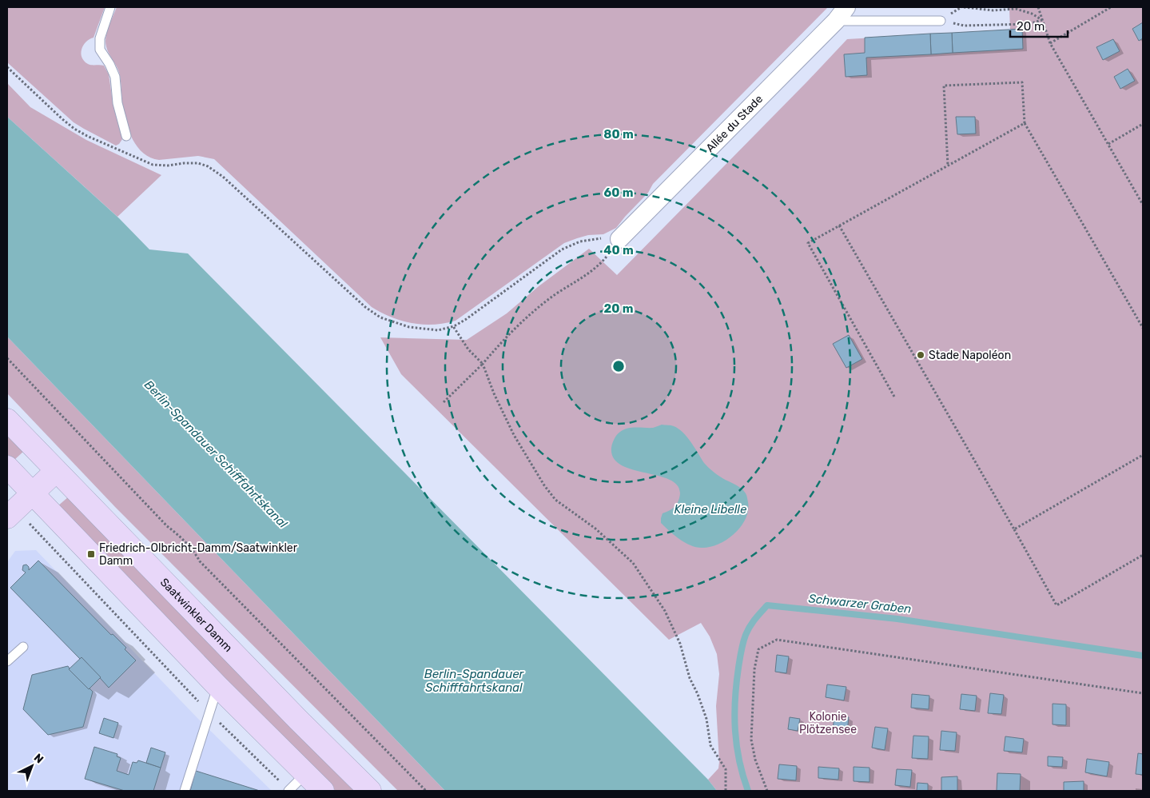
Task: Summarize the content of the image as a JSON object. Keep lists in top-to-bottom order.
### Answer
{
  "streets": {
    "main road": ["Saatwinkler Damm"],
    "street": ["Allée du Stade"]
  },
  "water": ["Berlin-Spandauer Schifffahrtskanal", "Kleine Libelle", "Schwarzer Graben"],
  "parks": ["Kolonie Plötzensee"],
  "places": {
    "other": ["Stade Napoléon"],
    "transit": ["Friedrich-Olbricht-Damm/Saatwinkler Damm"]
  },
  "scale_bar": "20 m",
  "north": "top right",
  "rings": [
    "80 m",
    "60 m",
    "40 m",
    "20 m"
  ]
}
